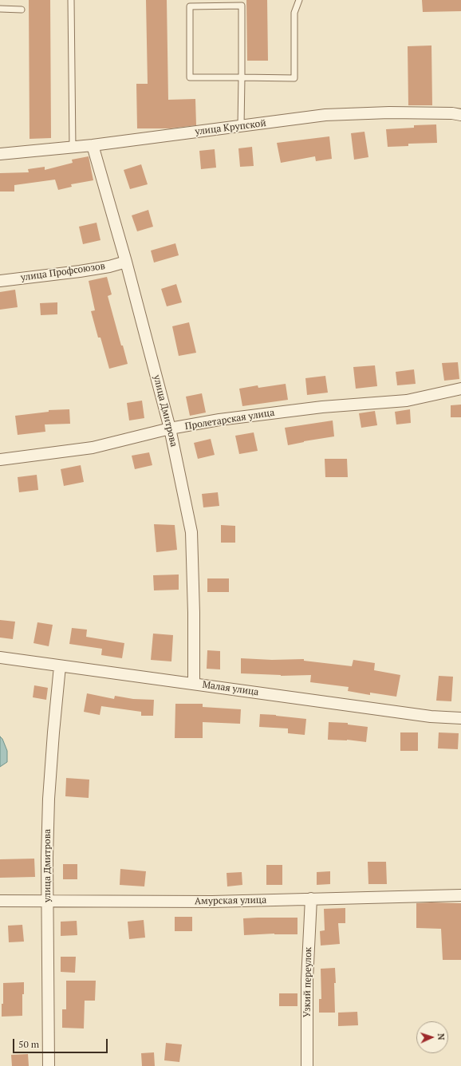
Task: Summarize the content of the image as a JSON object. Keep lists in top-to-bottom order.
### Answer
{
  "streets": {
    "street": [
      "улица Крупской",
      "улица Профсоюзов",
      "улица Дмитрова",
      "Пролетарская улица",
      "Малая улица",
      "Амурская улица",
      "Узкий переулок"
    ]
  },
  "crossings": [
    ["улица Крупской", "улица Дмитрова"],
    ["улица Профсоюзов", "улица Дмитрова"],
    ["улица Дмитрова", "Пролетарская улица"],
    ["улица Дмитрова", "Малая улица"],
    ["улица Дмитрова", "Амурская улица"],
    ["Амурская улица", "Узкий переулок"]
  ],
  "scale_bar": "50 m",
  "north": "right"
}
